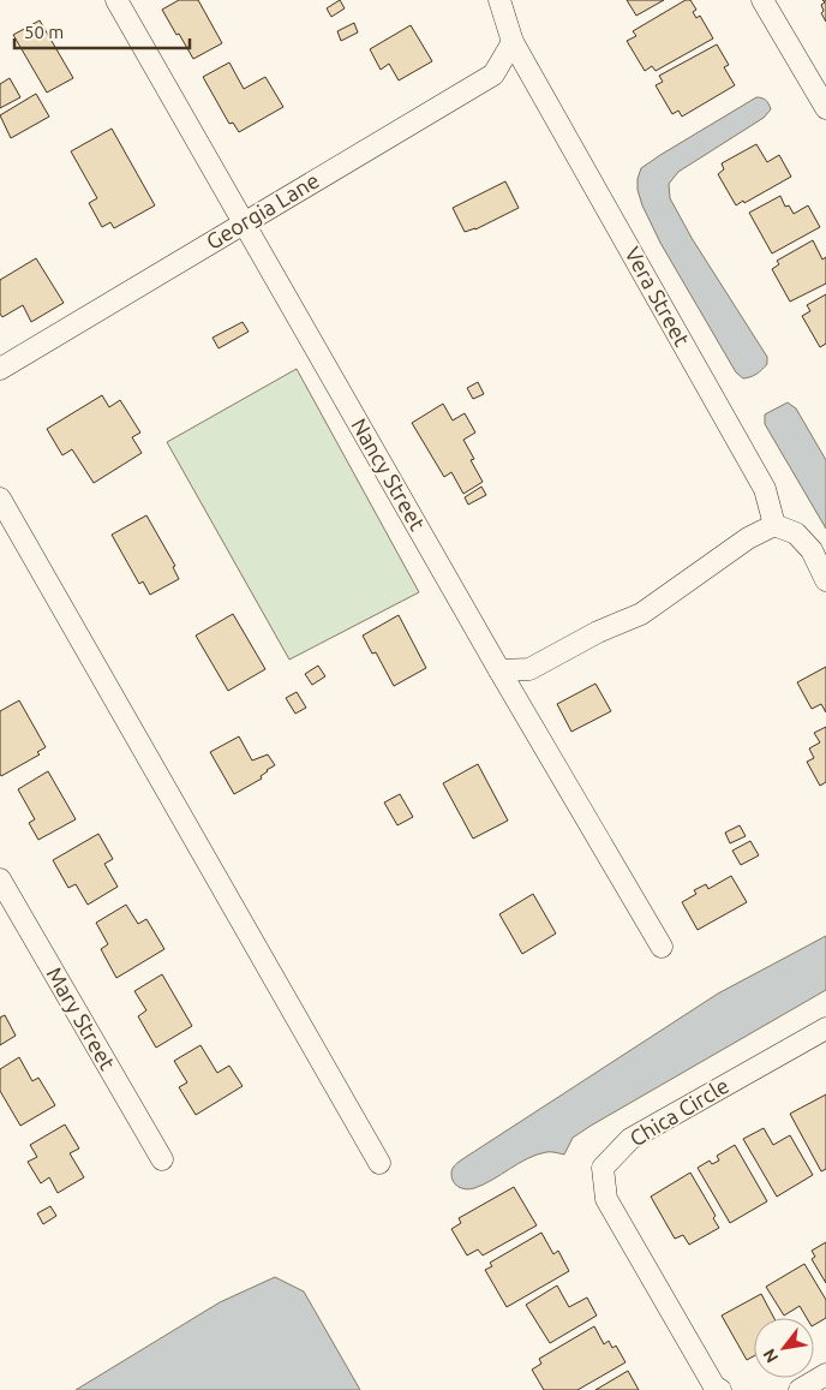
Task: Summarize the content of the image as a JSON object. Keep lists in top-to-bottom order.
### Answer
{
  "streets": {
    "street": [
      "Georgia Lane",
      "Vera Street",
      "Nancy Street",
      "Mary Street",
      "Chica Circle"
    ]
  },
  "crossings": [
    ["Georgia Lane", "Vera Street"],
    ["Georgia Lane", "Nancy Street"]
  ],
  "scale_bar": "50 m",
  "north": "bottom left"
}
